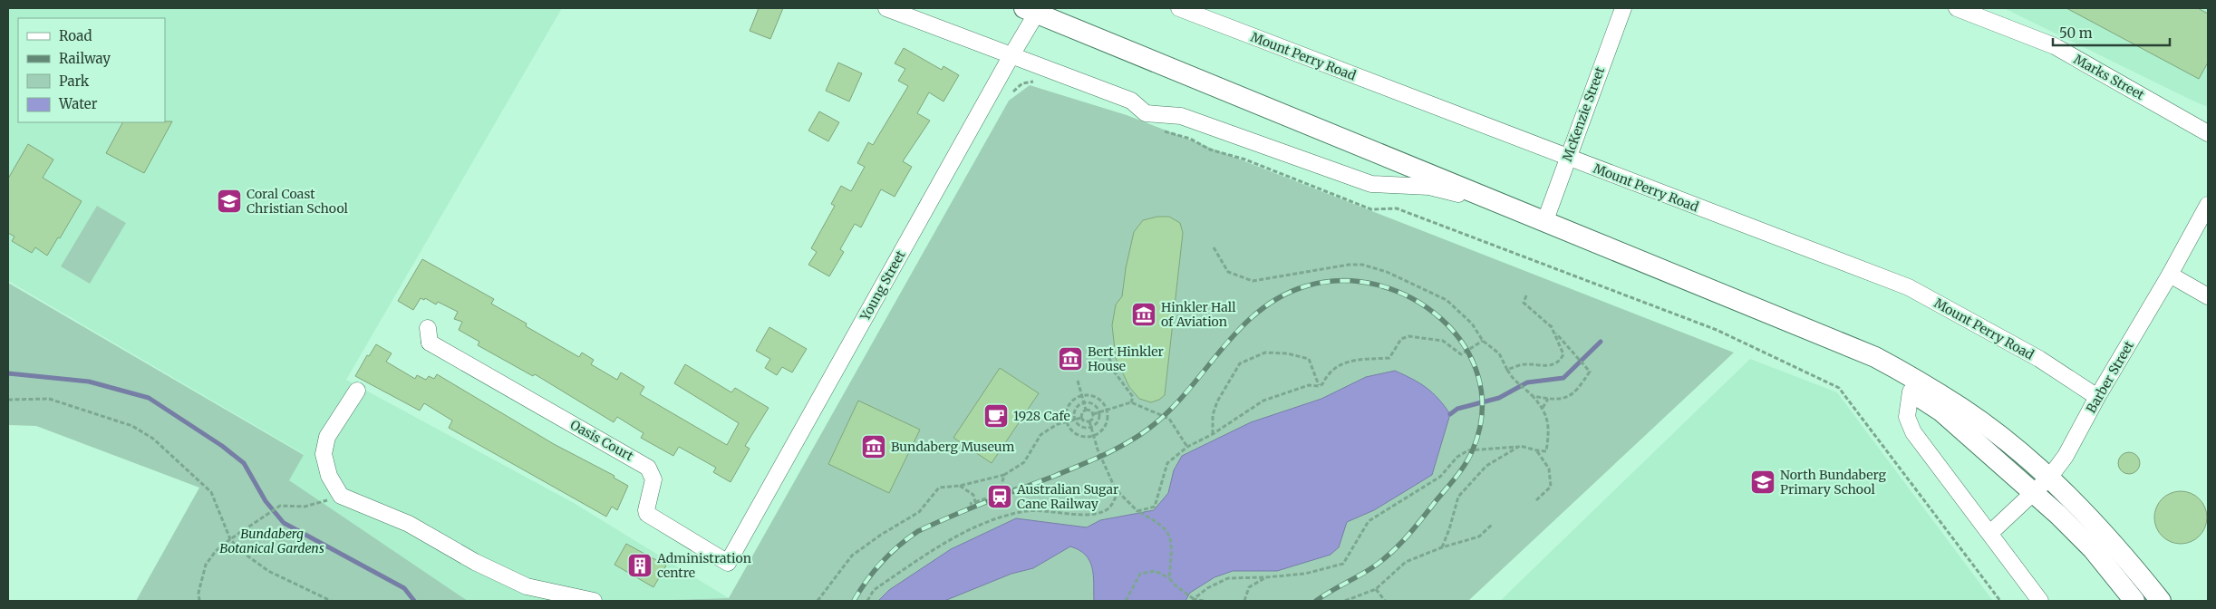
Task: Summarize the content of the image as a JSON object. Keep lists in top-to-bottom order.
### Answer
{
  "streets": {
    "street": [
      "Mount Perry Road",
      "Marks Street",
      "McKenzie Street",
      "Young Street",
      "Barber Street",
      "Oasis Court"
    ]
  },
  "crossings": [
    ["Mount Perry Road", "McKenzie Street"],
    ["Mount Perry Road", "Barber Street"],
    ["Young Street", "Oasis Court"]
  ],
  "parks": ["Bundaberg Botanical Gardens"],
  "places": {
    "school or university": ["Coral Coast Christian School", "North Bundaberg Primary School"],
    "museum": ["Hinkler Hall of Aviation", "Bert Hinkler House", "Bundaberg Museum"],
    "cafe": ["1928 Cafe"],
    "station": ["Australian Sugar Cane Railway"],
    "building": ["Administration centre"]
  },
  "legend": [
    "Road",
    "Railway",
    "Park",
    "Water"
  ],
  "scale_bar": "50 m"
}
